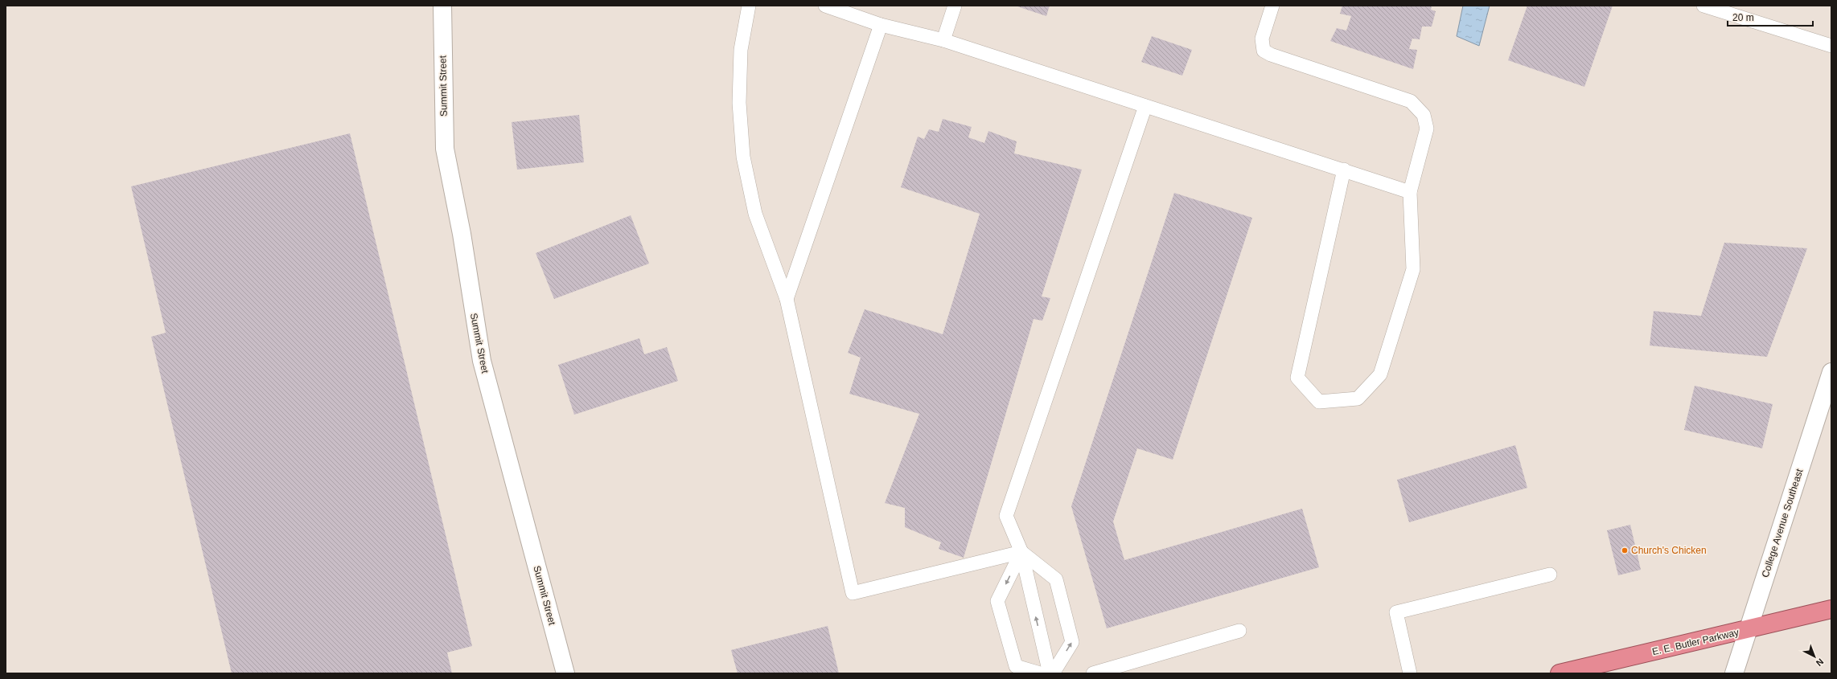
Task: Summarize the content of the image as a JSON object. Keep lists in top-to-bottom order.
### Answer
{
  "streets": {
    "highway": ["E. E. Butler Parkway"],
    "street": ["Summit Street", "College Avenue Southeast"]
  },
  "crossings": [
    ["College Avenue Southeast", "E. E. Butler Parkway"]
  ],
  "places": ["Church's Chicken"],
  "scale_bar": "20 m",
  "north": "bottom right"
}
